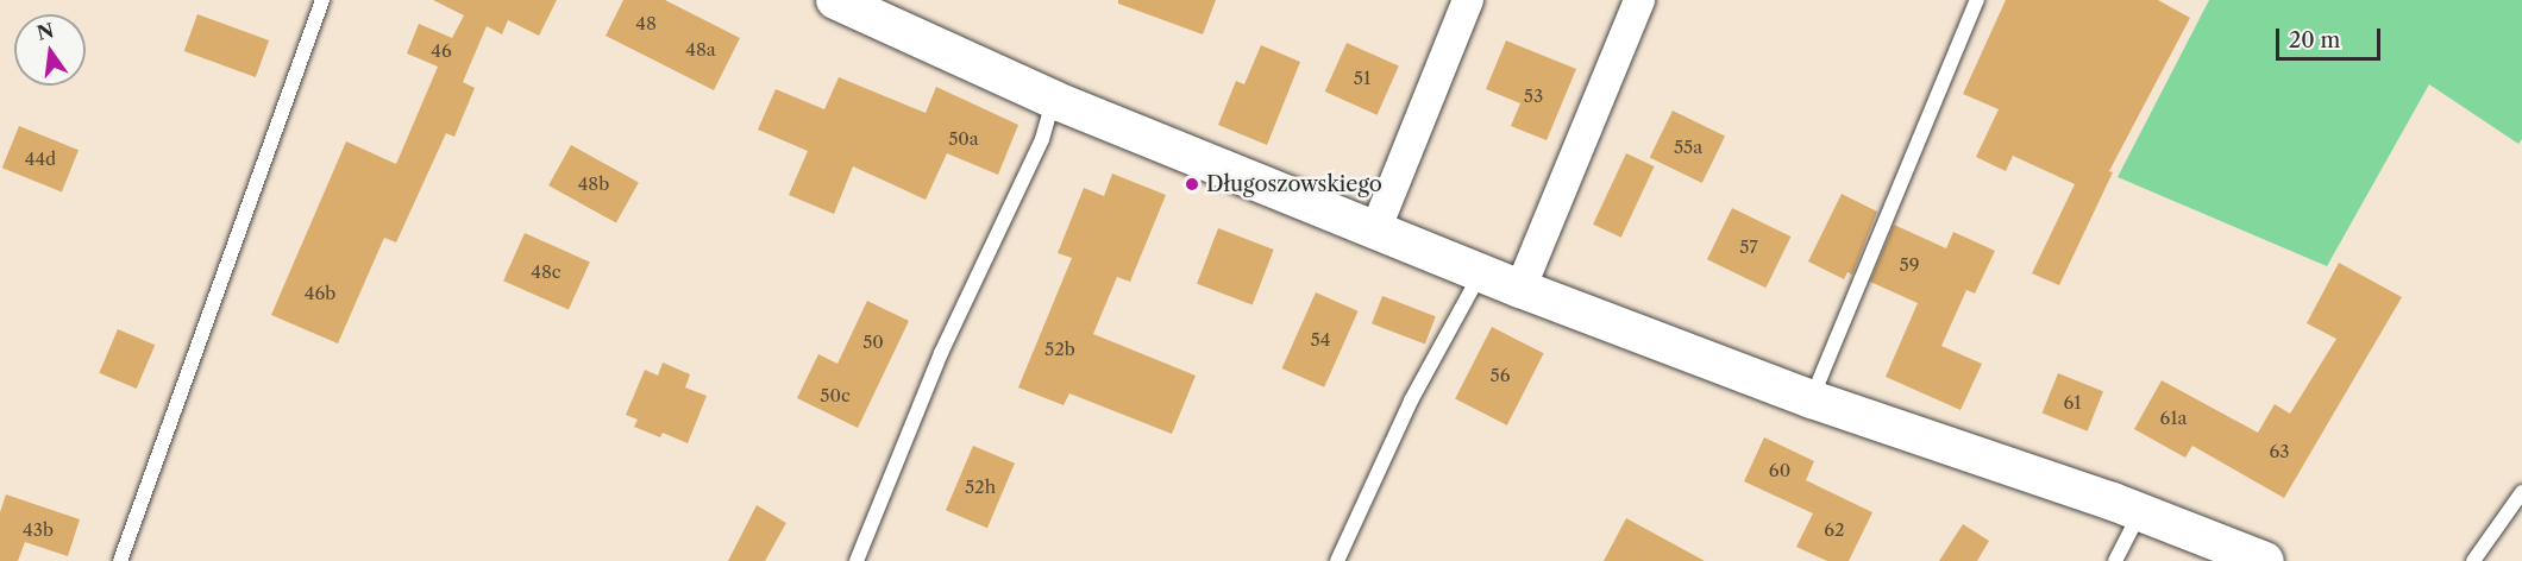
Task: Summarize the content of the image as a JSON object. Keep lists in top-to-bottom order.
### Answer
{
  "places": ["Długoszowskiego"],
  "house_numbers": [
    "48",
    "48a",
    "46",
    "51",
    "53",
    "50a",
    "55a",
    "44d",
    "48b",
    "57",
    "59",
    "48c",
    "46b",
    "54",
    "50",
    "52b",
    "56",
    "50c",
    "61",
    "61a",
    "63",
    "60",
    "52h",
    "43b",
    "62"
  ],
  "scale_bar": "20 m",
  "north": "top"
}
